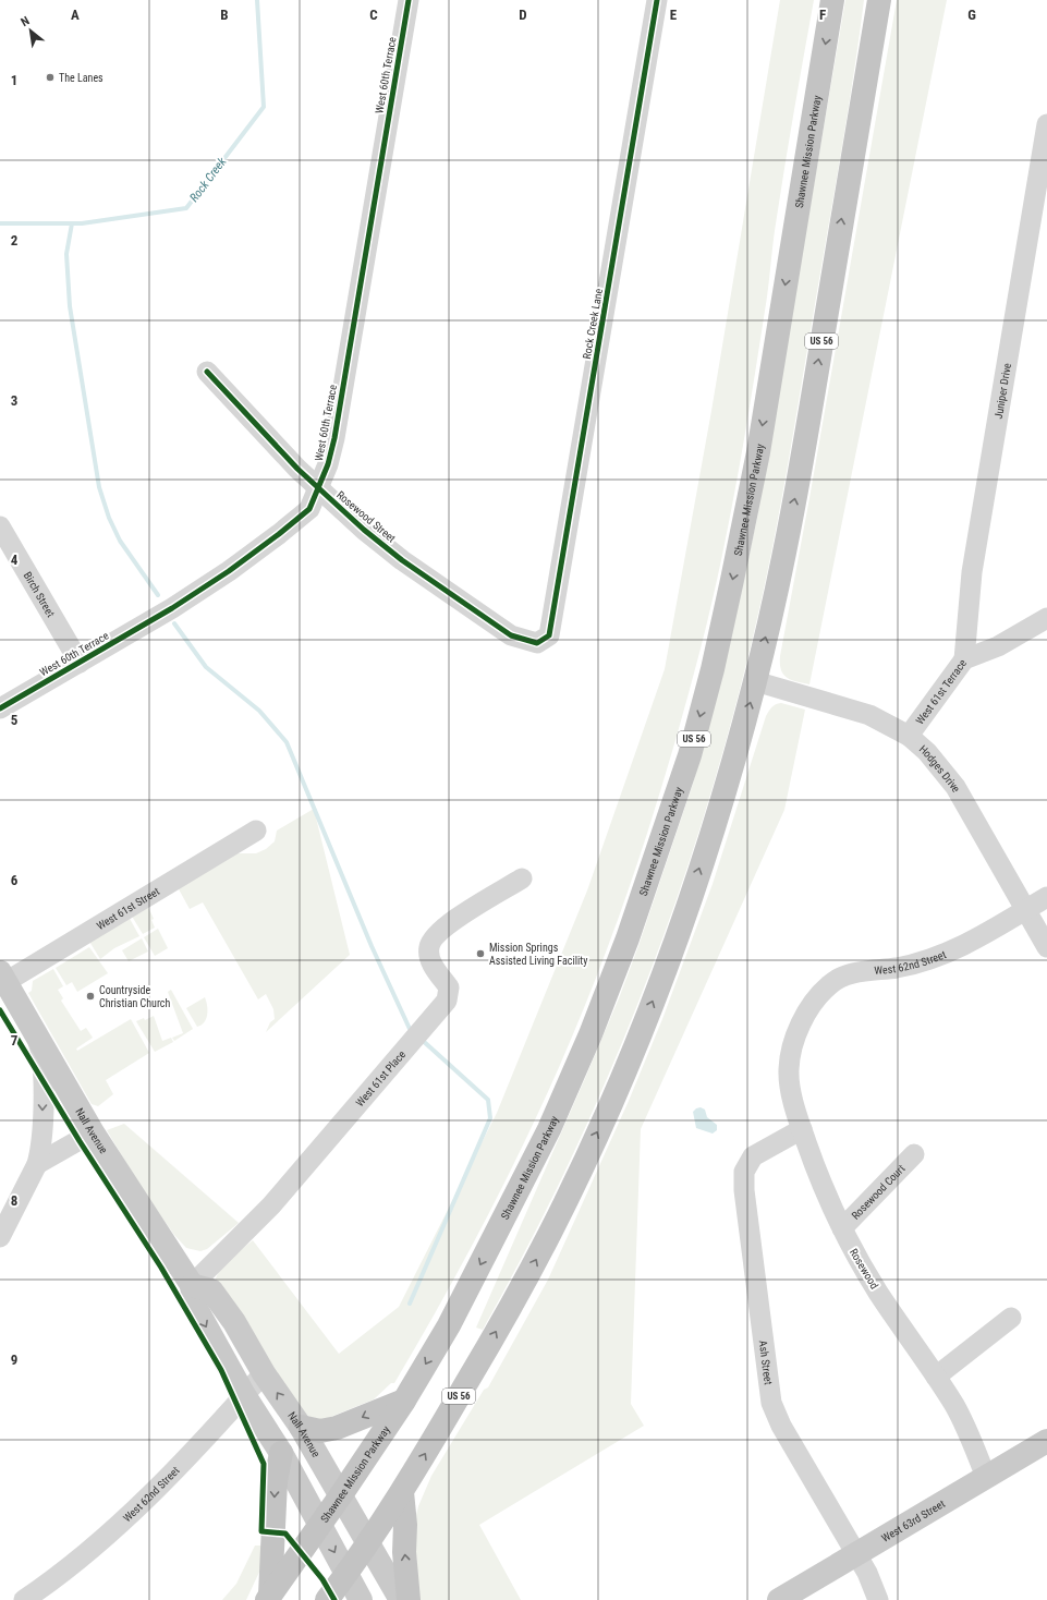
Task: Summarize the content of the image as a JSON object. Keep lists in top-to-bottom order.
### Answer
{
  "streets": {
    "highway": ["Shawnee Mission Parkway", "US 56"],
    "main road": ["Nall Avenue", "West 63rd Street"],
    "street": [
      "West 60th Terrace",
      "Rock Creek Lane",
      "Juniper Drive",
      "Rosewood Street",
      "Birch Street",
      "West 61st Terrace",
      "Hodges Drive",
      "West 61st Street",
      "West 62nd Street",
      "West 61st Place",
      "Rosewood Court",
      "Rosewood",
      "Ash Street"
    ]
  },
  "crossings": [
    ["West 60th Terrace", "Rosewood Street"],
    ["West 60th Terrace", "Birch Street"],
    ["Shawnee Mission Parkway", "Nall Avenue"],
    ["Rock Creek Lane", "Rosewood Street"],
    ["US 56", "Hodges Drive"],
    ["US 56", "Nall Avenue"],
    ["Juniper Drive", "West 61st Terrace"],
    ["West 61st Terrace", "Hodges Drive"],
    ["Hodges Drive", "West 62nd Street"],
    ["West 61st Street", "Nall Avenue"],
    ["West 62nd Street", "Nall Avenue"],
    ["West 62nd Street", "Rosewood"],
    ["West 61st Place", "Nall Avenue"],
    ["Rosewood Court", "Rosewood"],
    ["Rosewood", "Ash Street"],
    ["Rosewood", "West 63rd Street"],
    ["Ash Street", "West 63rd Street"]
  ],
  "water": ["Rock Creek"],
  "places": ["The Lanes", "Mission Springs Assisted Living Facility", "Countryside Christian Church"],
  "north": "top left",
  "grid": {
    "columns": [
      "A",
      "B",
      "C",
      "D",
      "E",
      "F",
      "G"
    ],
    "rows": [
      "1",
      "2",
      "3",
      "4",
      "5",
      "6",
      "7",
      "8",
      "9"
    ]
  }
}
